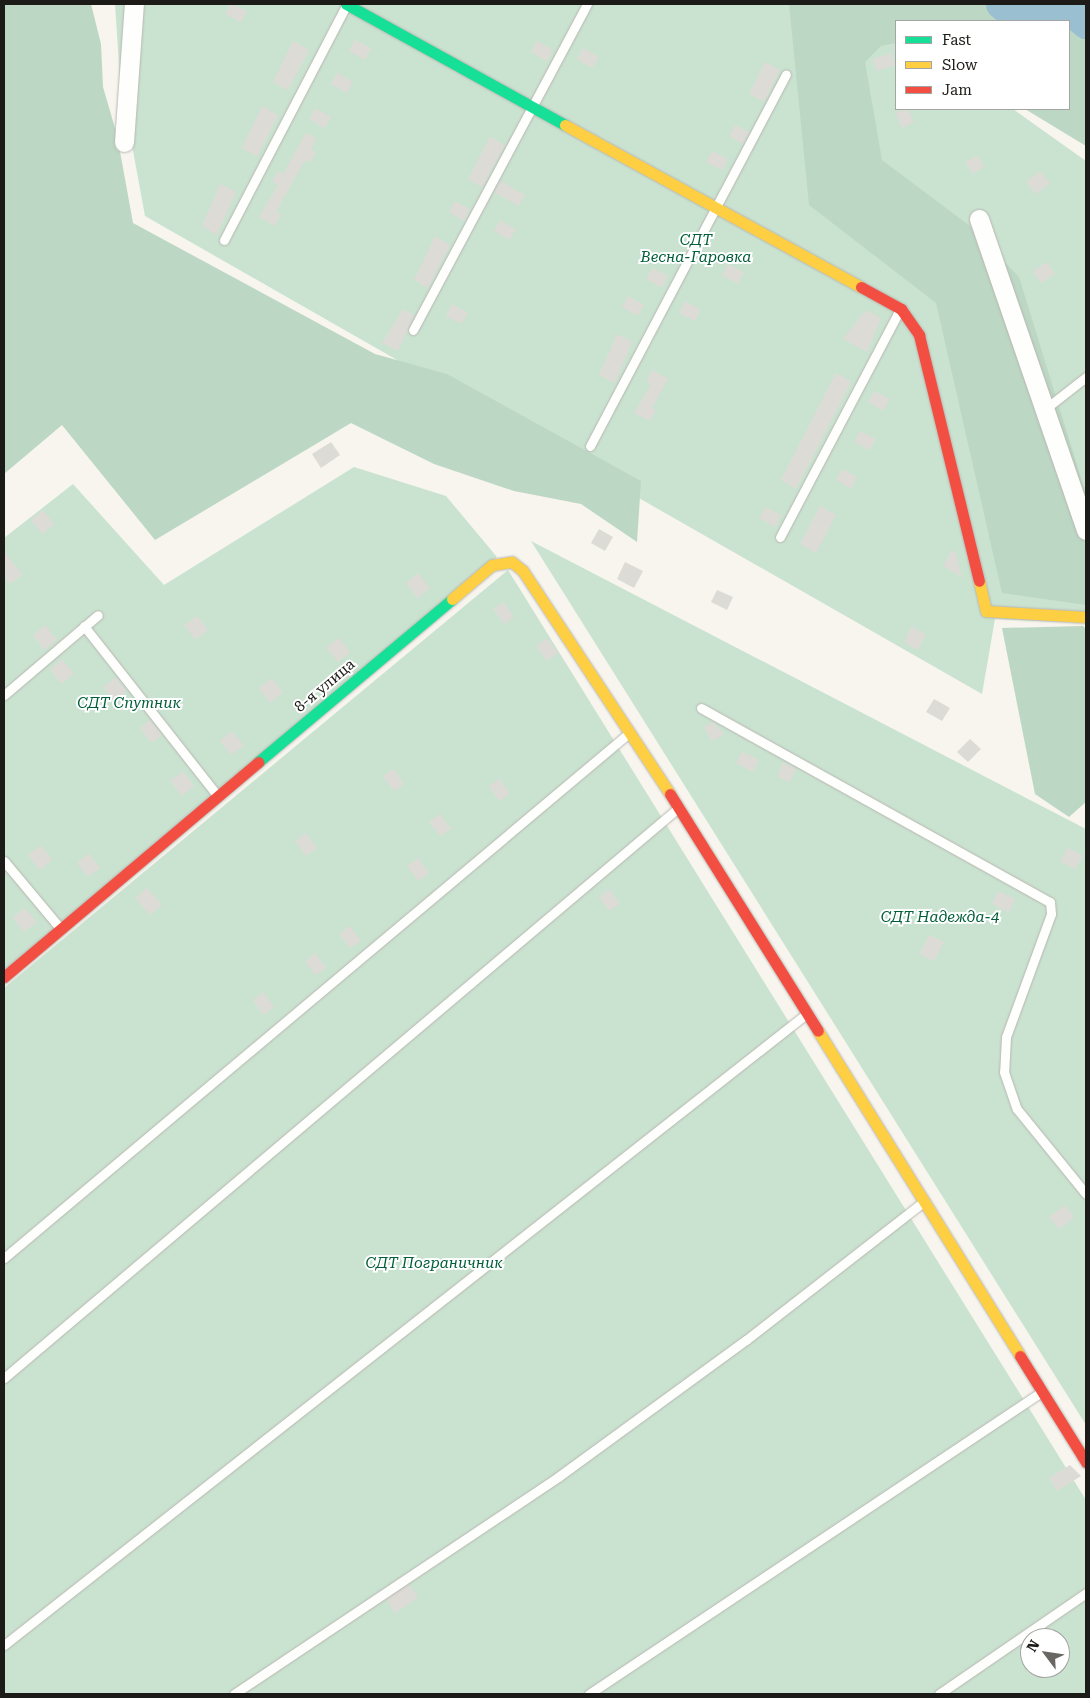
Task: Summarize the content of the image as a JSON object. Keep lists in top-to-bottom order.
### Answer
{
  "streets": {
    "street": ["8-я улица"]
  },
  "parks": [
    "СДТ Весна-Гаровка",
    "СДТ Спутник",
    "СДТ Надежда-4",
    "СДТ Пограничник"
  ],
  "legend": ["Fast", "Slow", "Jam"],
  "north": "top left"
}
